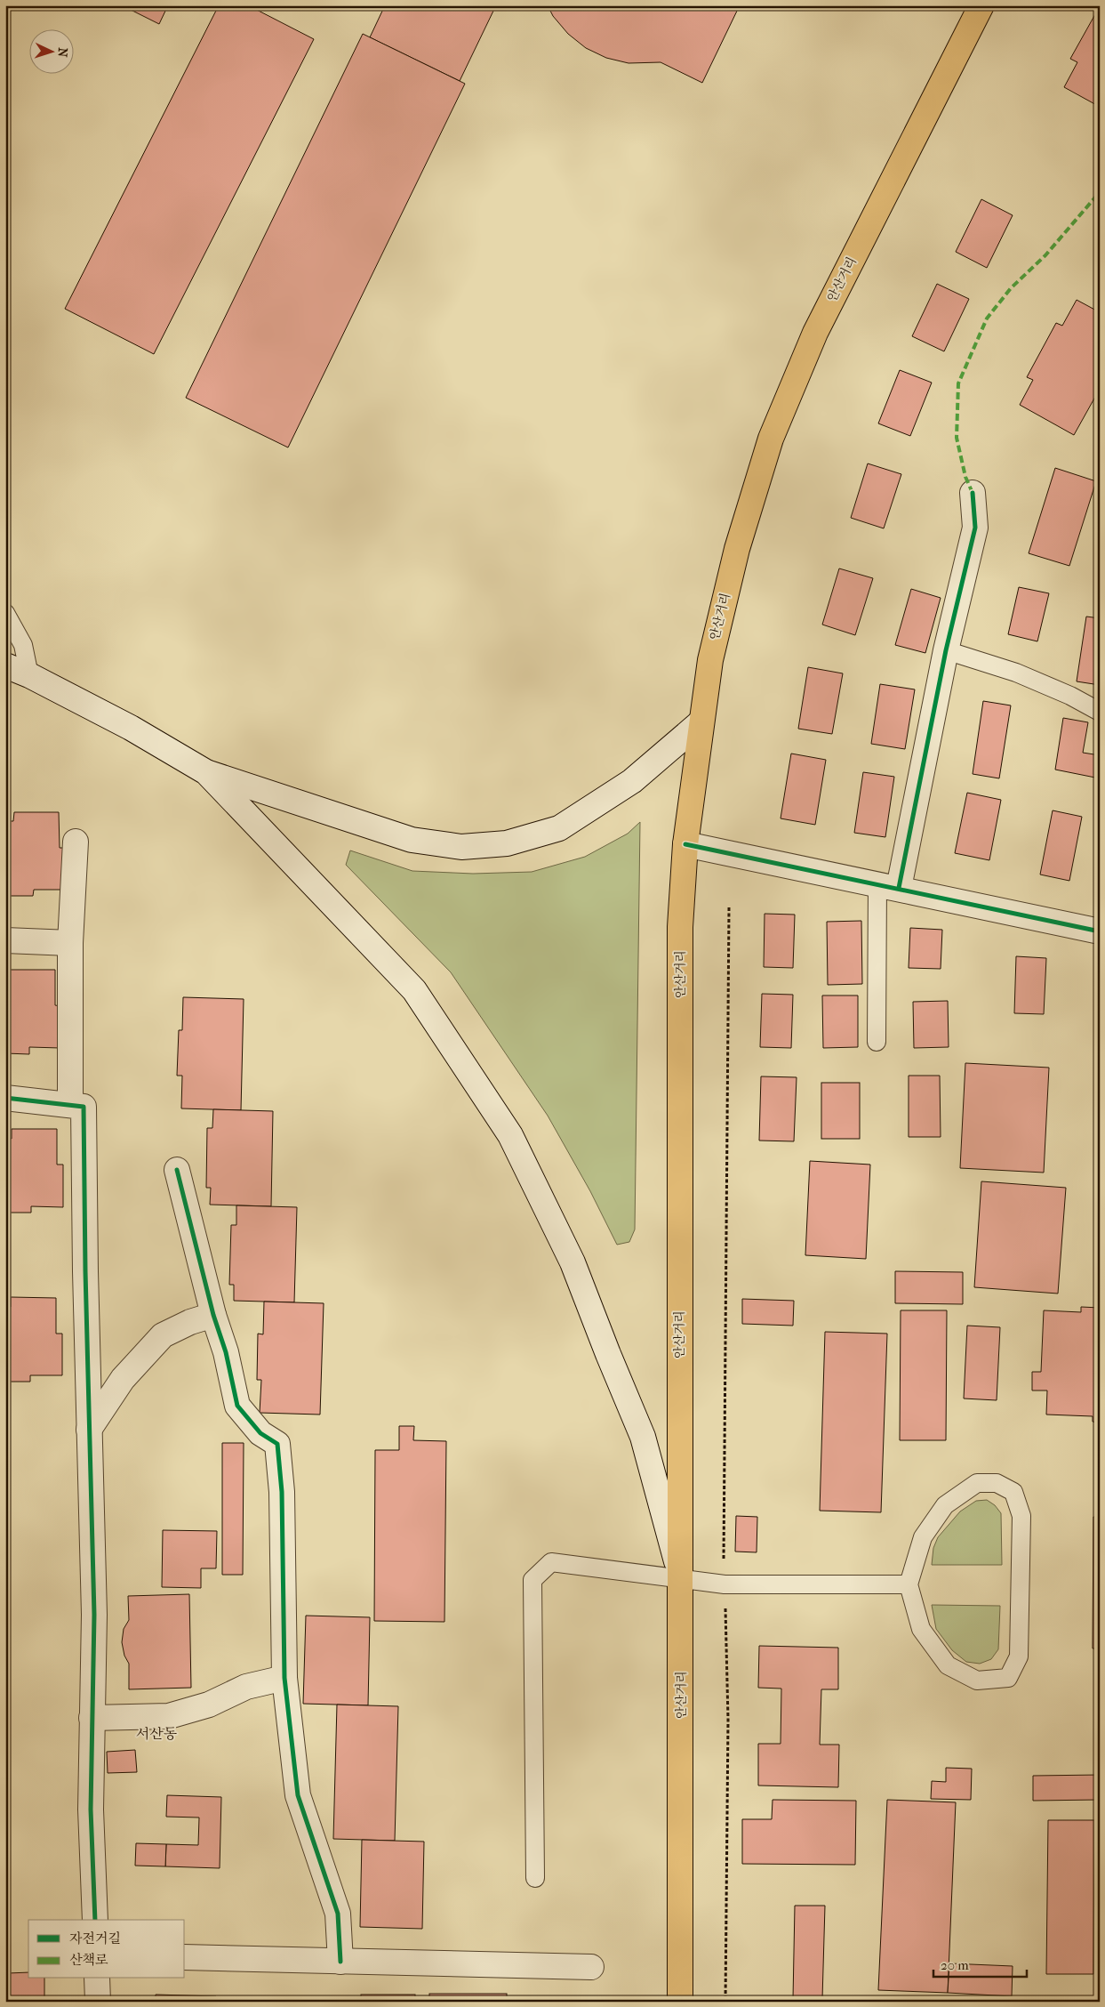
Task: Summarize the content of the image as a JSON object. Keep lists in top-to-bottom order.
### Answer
{
  "streets": {
    "main road": ["안산거리"]
  },
  "districts": ["서산동"],
  "legend": ["자전거길", "산책로"],
  "scale_bar": "20 m",
  "north": "right"
}
